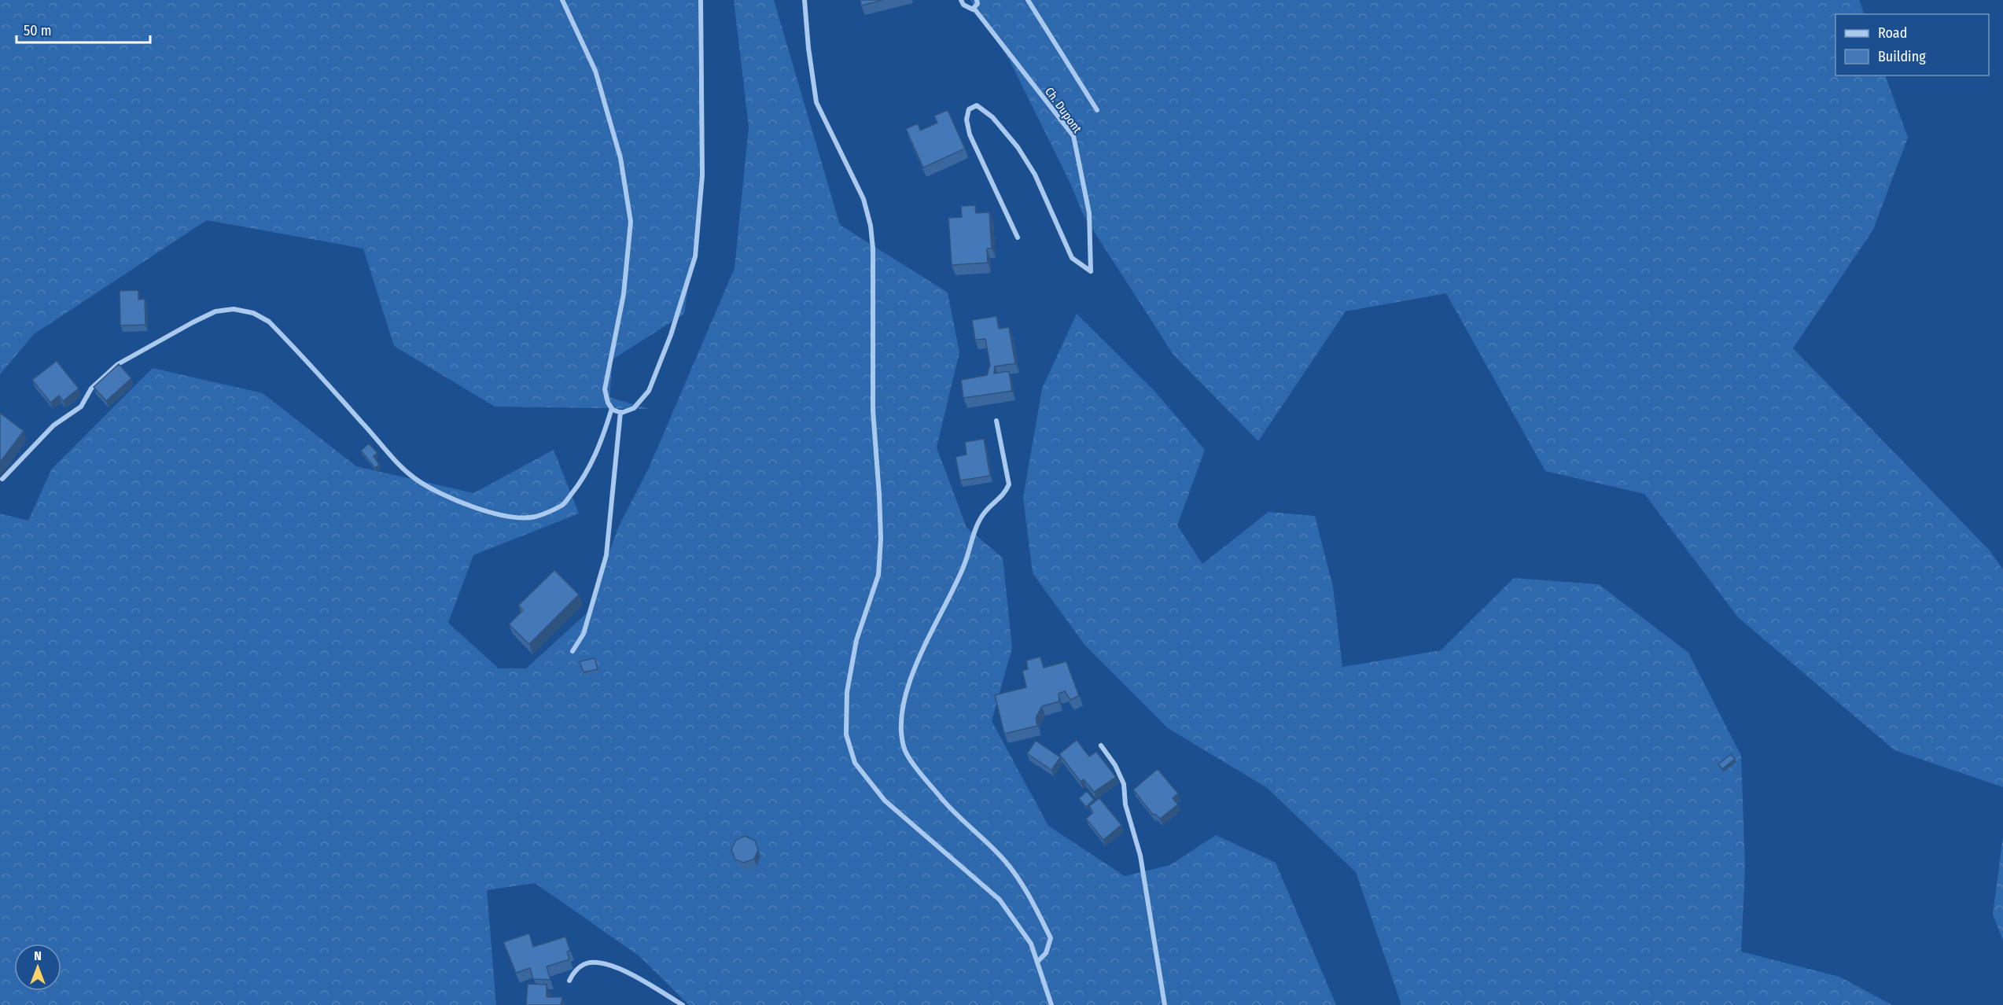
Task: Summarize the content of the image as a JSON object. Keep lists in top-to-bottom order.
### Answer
{
  "streets": {
    "street": ["Ch. Dupont"]
  },
  "legend": ["Road", "Building"],
  "scale_bar": "50 m",
  "north": "top"
}
